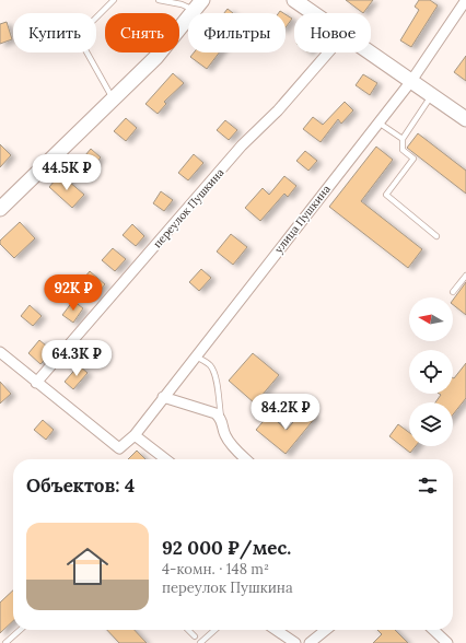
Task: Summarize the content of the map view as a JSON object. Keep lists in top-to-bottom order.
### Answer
{
  "streets": {
    "street": ["переулок Пушкина", "улица Пушкина"]
  },
  "crossings": [
    ["переулок Пушкина", "улица Пушкина"]
  ],
  "north": "left",
  "page": {
    "chip": [
      "Купить",
      "Снять",
      "Фильтры",
      "Новое"
    ],
    "price": [
      "44.5K ₽",
      "92K ₽",
      "64.3K ₽",
      "84.2K ₽"
    ],
    "heading": "Объектов: 4",
    "list": [
      {
        "name": "92 000 ₽/мес.",
        "note": "4-комн. · 148 m² · переулок Пушкина"
      }
    ]
  }
}
